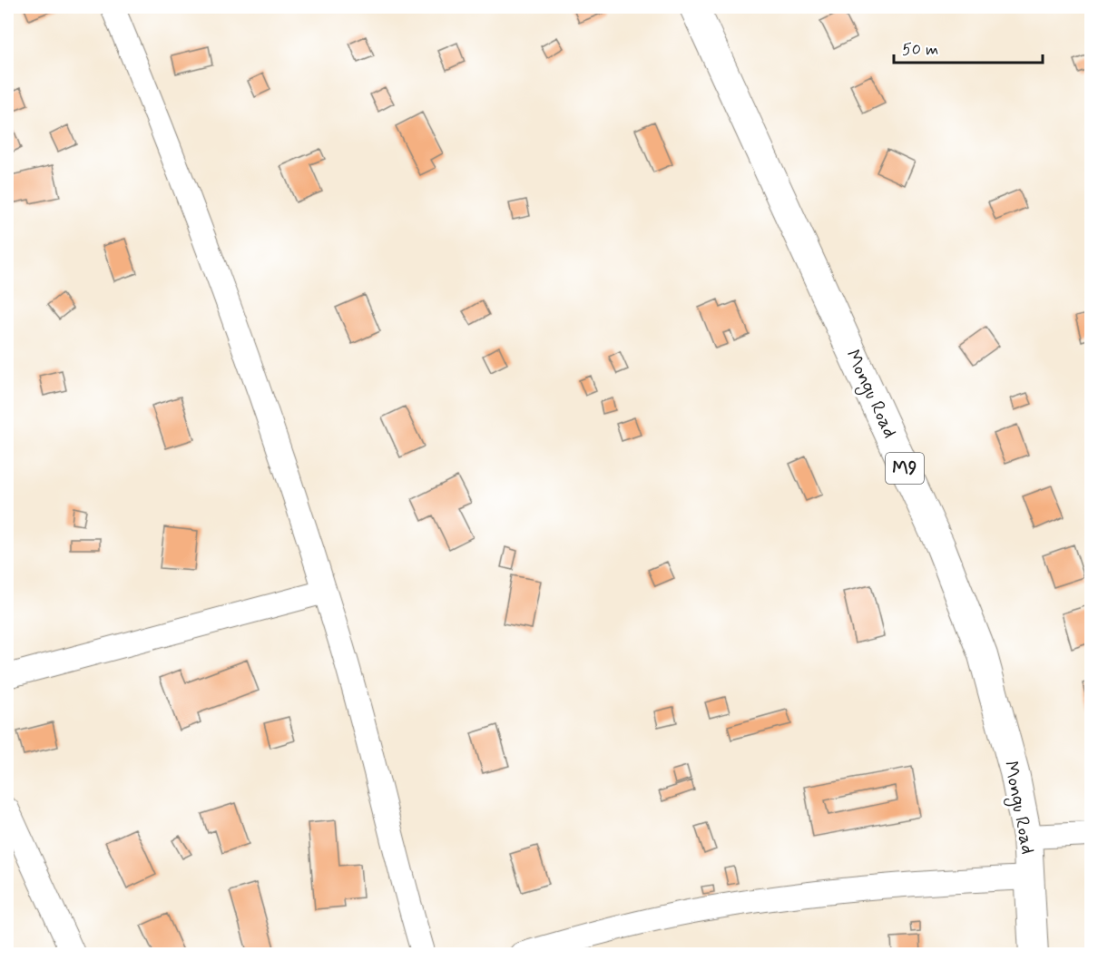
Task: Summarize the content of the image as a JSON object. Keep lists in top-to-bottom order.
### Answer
{
  "streets": {
    "main road": ["Mongu Road", "M9"]
  },
  "scale_bar": "50 m"
}
